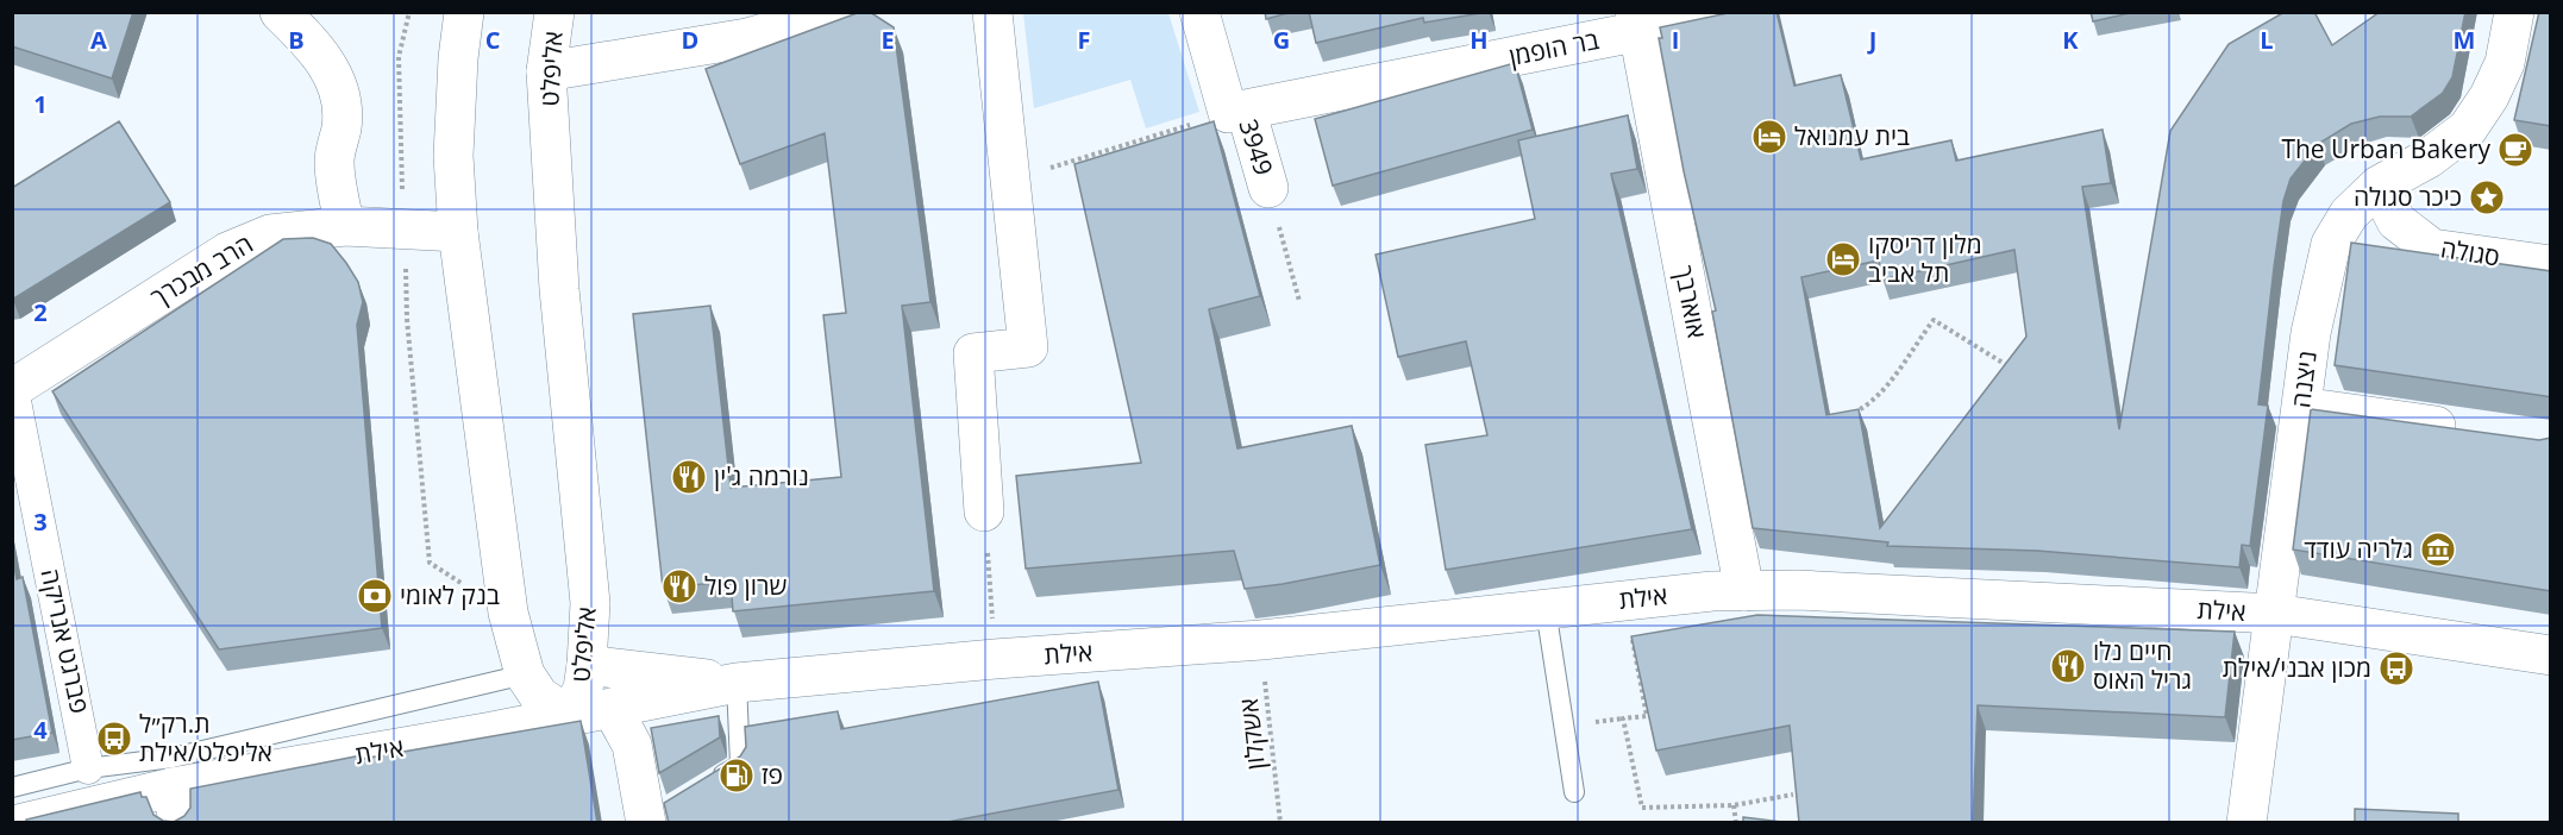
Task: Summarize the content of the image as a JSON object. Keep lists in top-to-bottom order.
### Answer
{
  "streets": {
    "street": [
      "בר הופמן",
      "אליפלט",
      "3949",
      "סגולה",
      "הרב מבכרך",
      "אוארבך",
      "ניצנה",
      "אילת",
      "פברגט אנריקה"
    ],
    "path": ["אשקלון"]
  },
  "crossings": [
    ["בר הופמן", "3949"],
    ["בר הופמן", "אוארבך"],
    ["אליפלט", "הרב מבכרך"],
    ["אליפלט", "אילת"],
    ["סגולה", "ניצנה"],
    ["הרב מבכרך", "פברגט אנריקה"],
    ["אוארבך", "אילת"],
    ["ניצנה", "אילת"],
    ["אילת", "פברגט אנריקה"],
    ["אילת", "אשקלון"]
  ],
  "places": {
    "hotel": ["בית עמנואל", "מלון דריסקו תל אביב"],
    "cafe": ["The Urban Bakery"],
    "place": ["כיכר סגולה"],
    "restaurant": ["נורמה ג'ין", "שרון פול", "חיים נלו גריל האוס"],
    "museum": ["גלריה עודד"],
    "bank": ["בנק לאומי"],
    "bus stop": ["מכון אבני/אילת", "ת.רק״ל אליפלט/אילת"],
    "fuel station": ["פז"]
  },
  "grid": {
    "columns": [
      "A",
      "B",
      "C",
      "D",
      "E",
      "F",
      "G",
      "H",
      "I",
      "J",
      "K",
      "L",
      "M"
    ],
    "rows": [
      "1",
      "2",
      "3",
      "4"
    ]
  }
}
